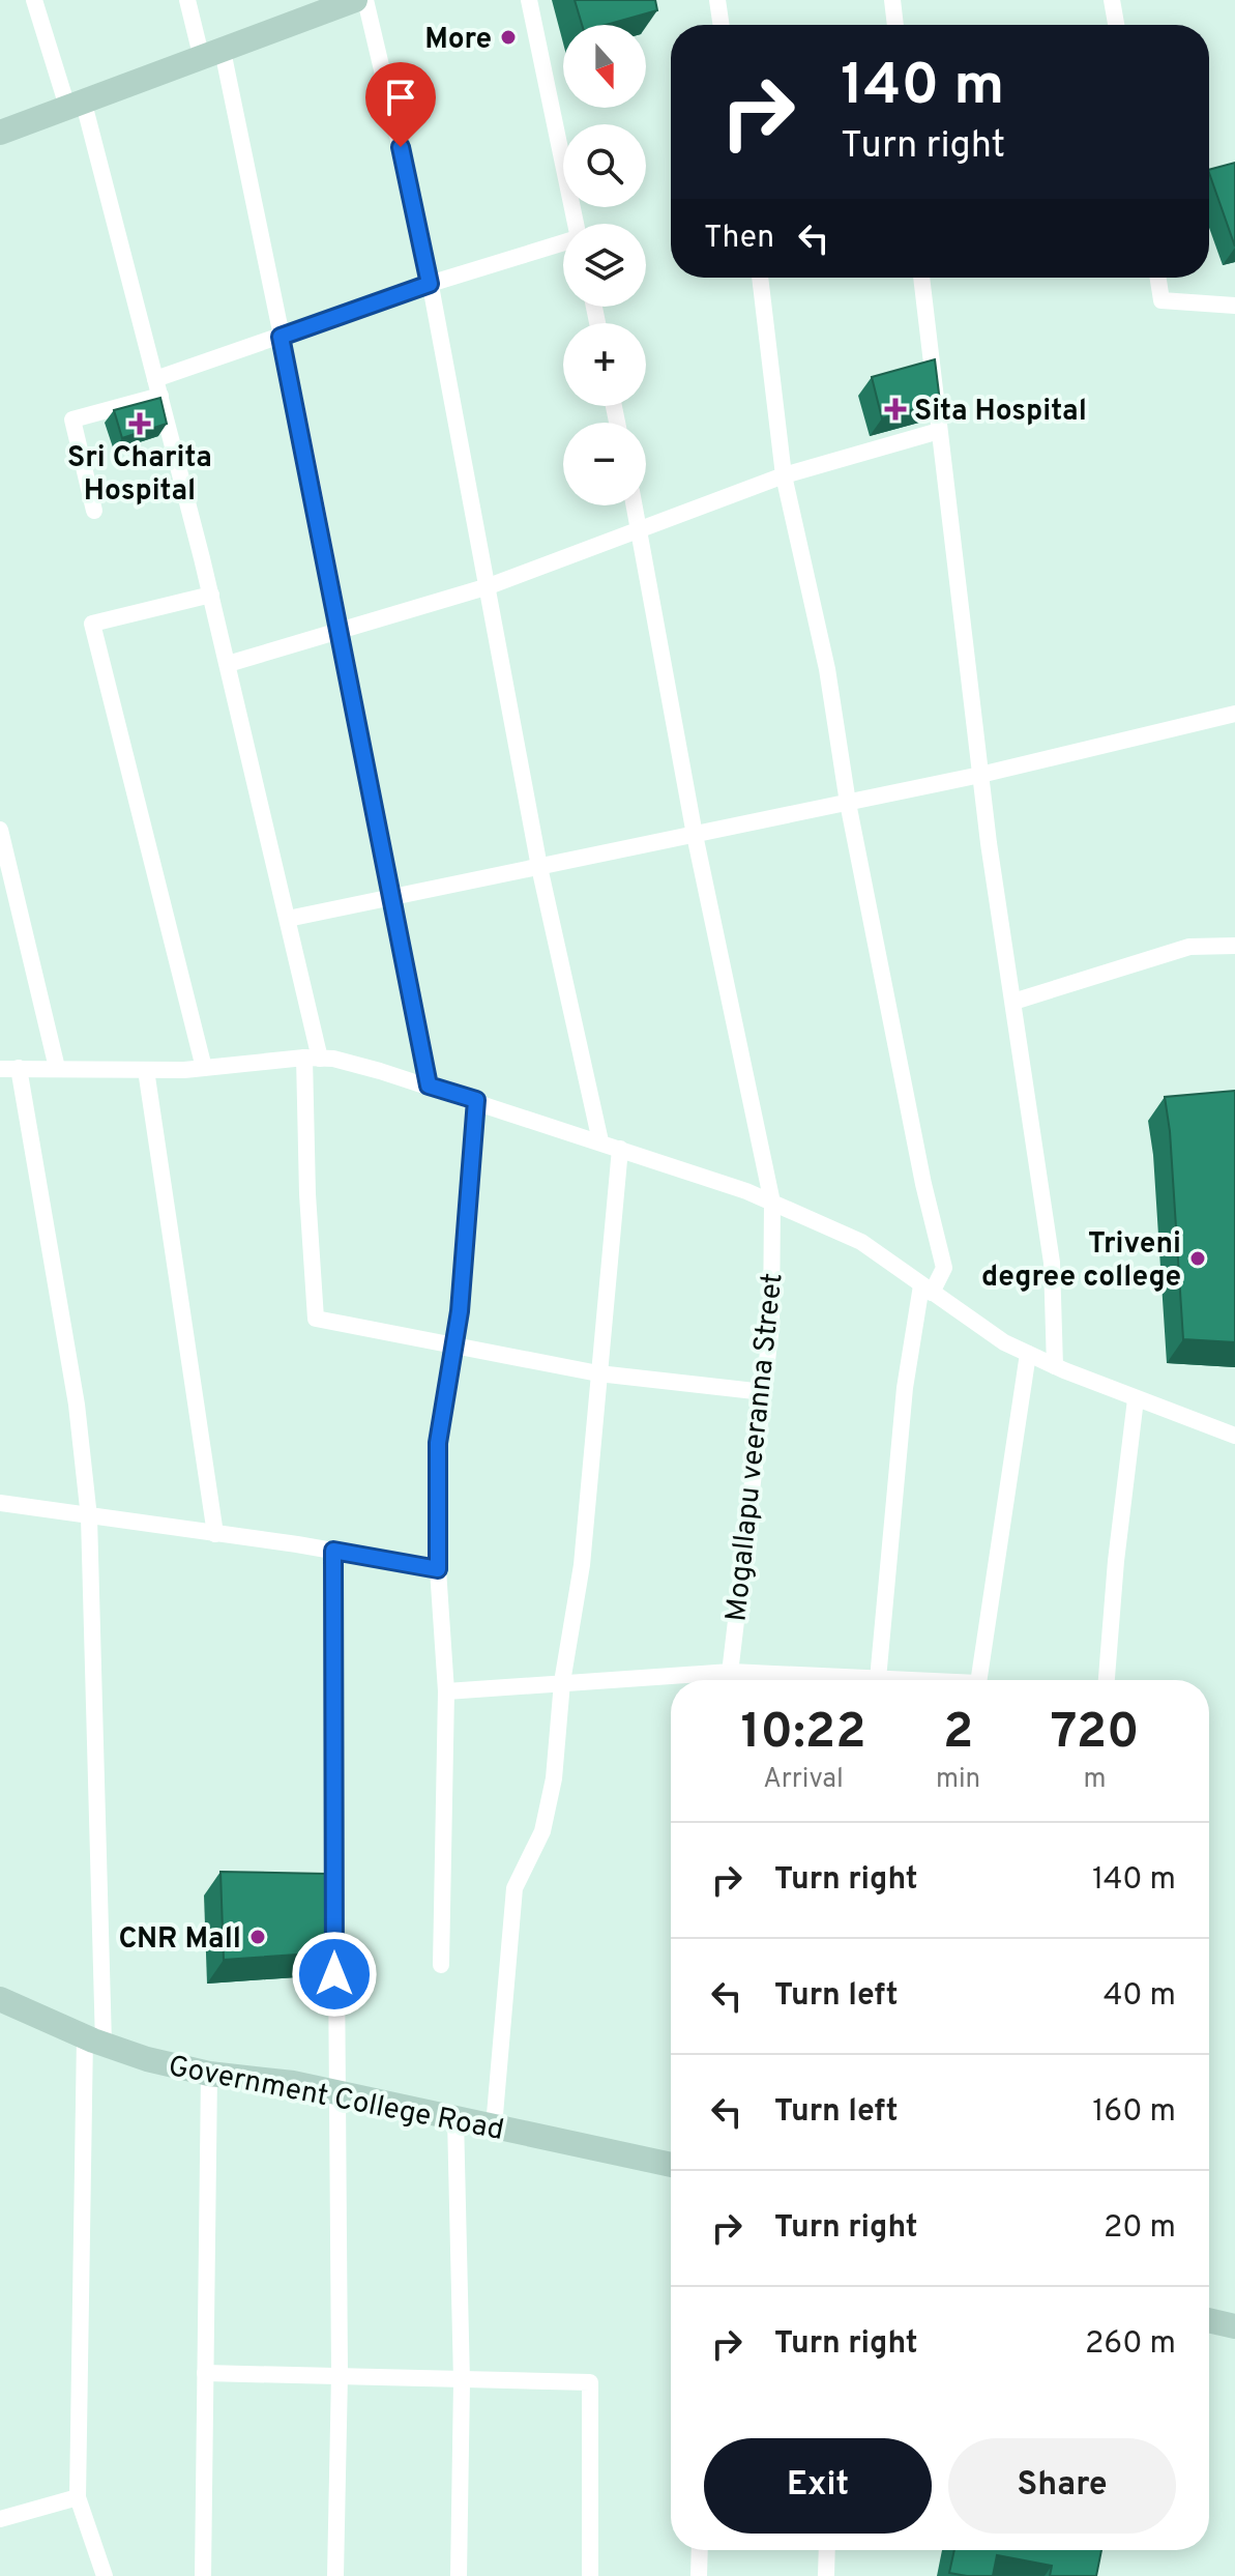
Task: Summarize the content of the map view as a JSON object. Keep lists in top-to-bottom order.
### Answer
{
  "streets": {
    "main road": ["Government College Road"],
    "street": ["Mogallapu veeranna Street"]
  },
  "places": {
    "other": ["More", "Triveni degree college", "CNR Mall"],
    "health": ["Sita Hospital", "Sri Charita Hospital"]
  },
  "north": "bottom",
  "page": {
    "map_buttons": ["+", "−"],
    "turn": ["140 m", "Turn right"],
    "then": "Then",
    "eta": [
      "10:22",
      "Arrival",
      "2",
      "min",
      "720",
      "m"
    ],
    "list": [
      {
        "name": "Turn right",
        "value": "140 m"
      },
      {
        "name": "Turn left",
        "value": "40 m"
      },
      {
        "name": "Turn left",
        "value": "160 m"
      },
      {
        "name": "Turn right",
        "value": "20 m"
      },
      {
        "name": "Turn right",
        "value": "260 m"
      }
    ],
    "buttons": ["Exit", "Share"]
  }
}
